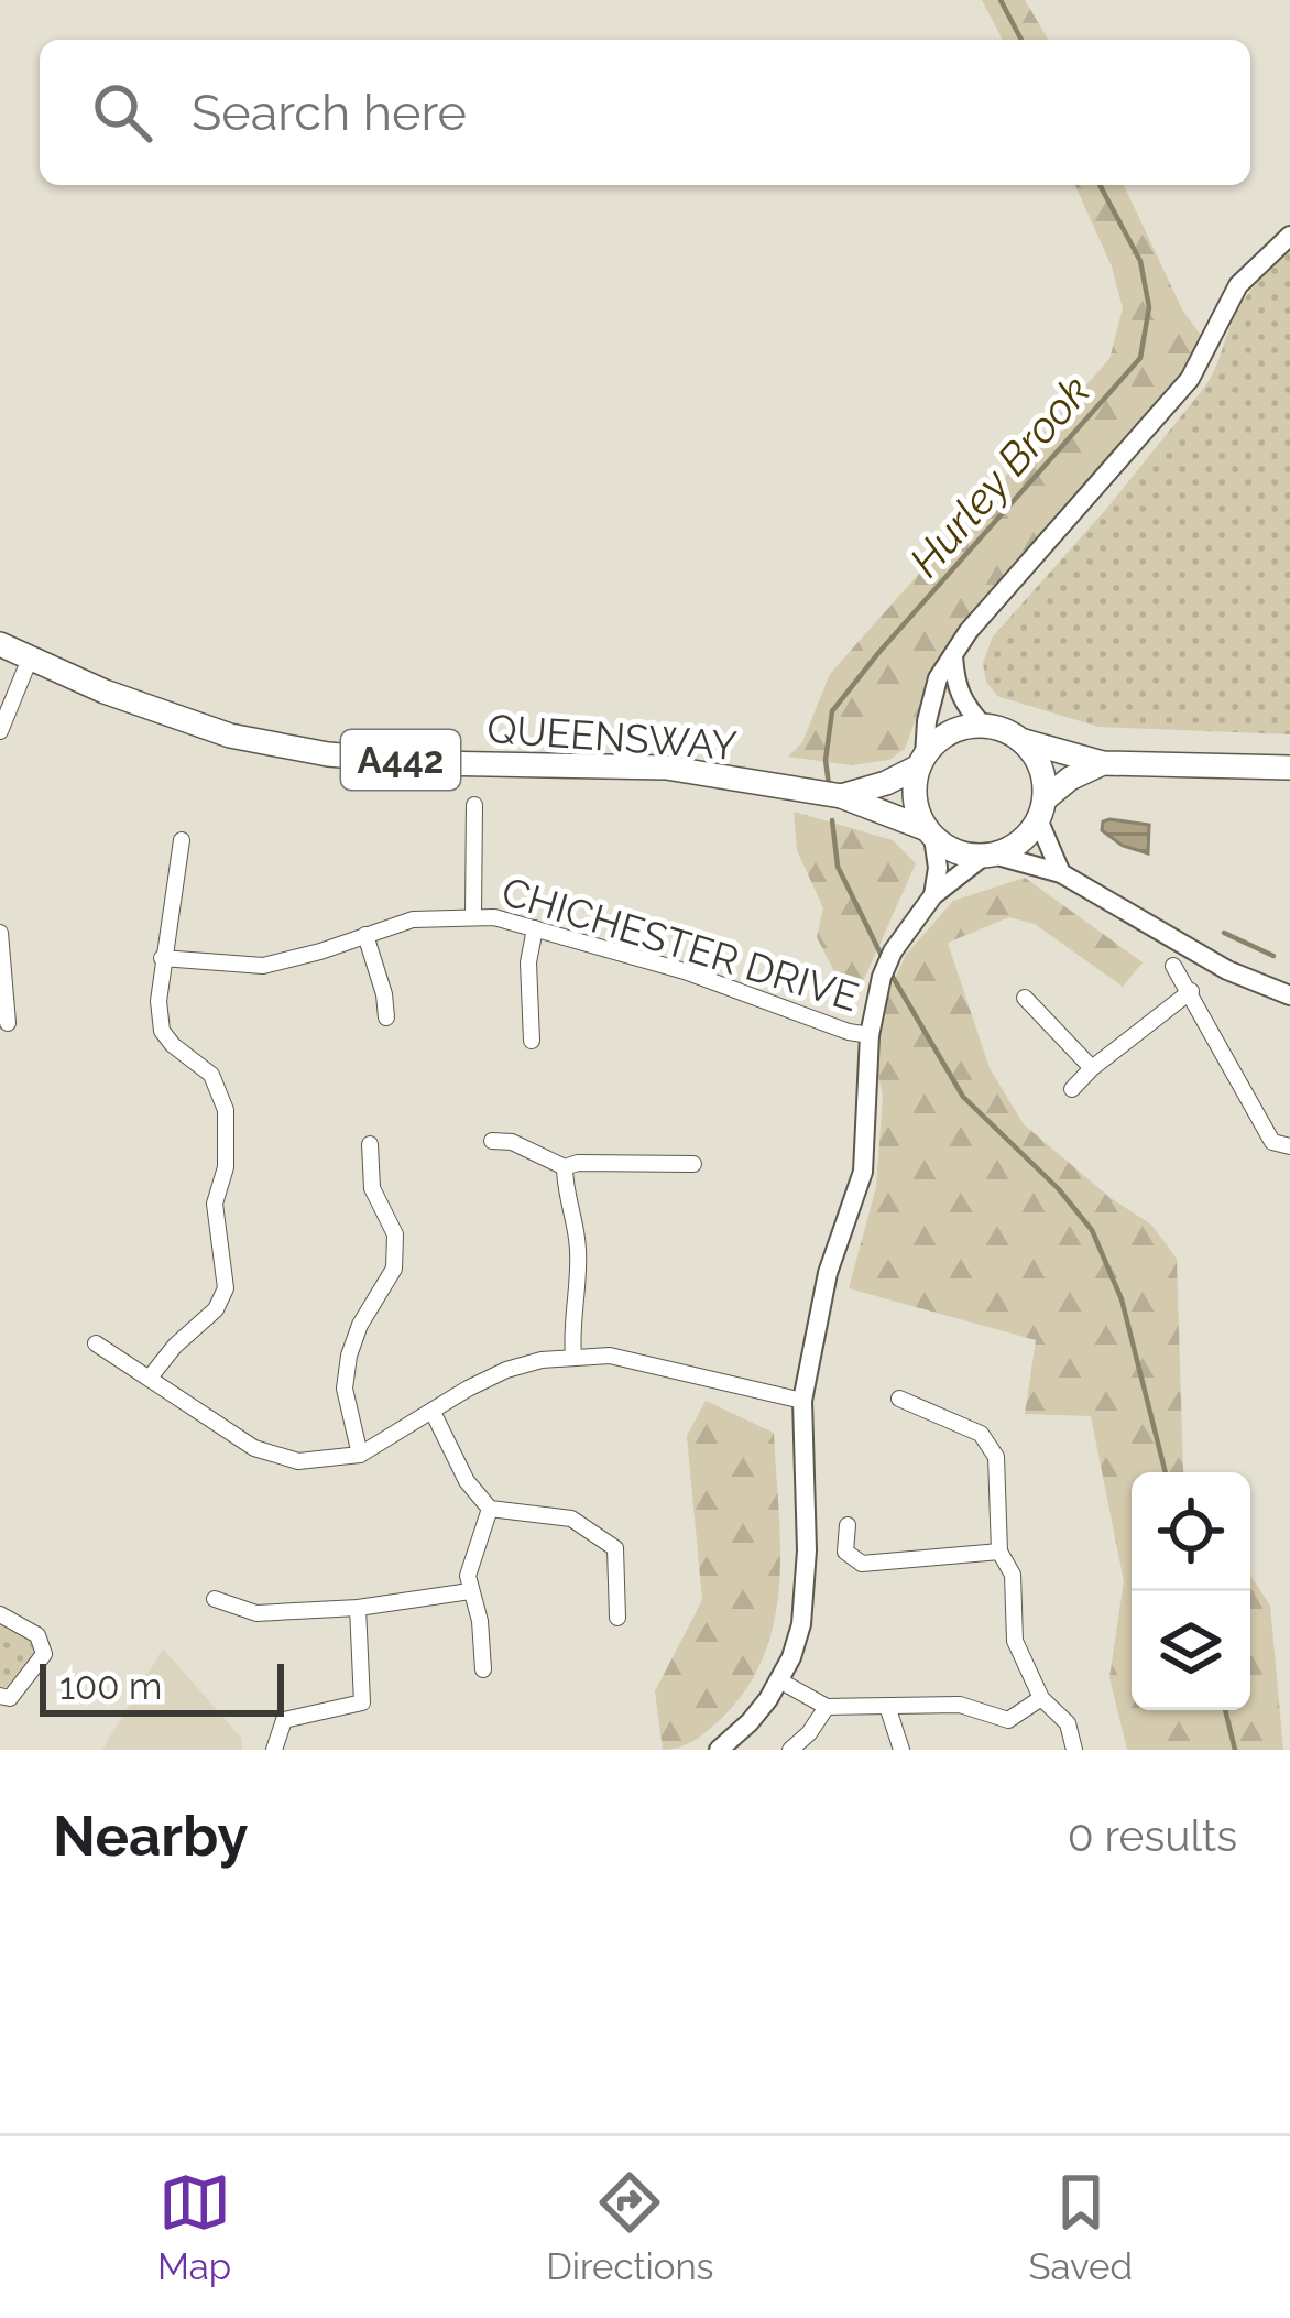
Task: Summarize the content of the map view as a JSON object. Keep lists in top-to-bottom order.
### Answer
{
  "streets": {
    "main road": ["QUEENSWAY", "A442"],
    "street": ["CHICHESTER DRIVE"]
  },
  "crossings": [
    ["QUEENSWAY", "A442"]
  ],
  "water": ["Hurley Brook"],
  "scale_bar": "100 m",
  "page": {
    "search": "Search here",
    "scale": "100 m",
    "heading": ["Nearby", "0 results"],
    "nav": ["Map", "Directions", "Saved"]
  }
}
